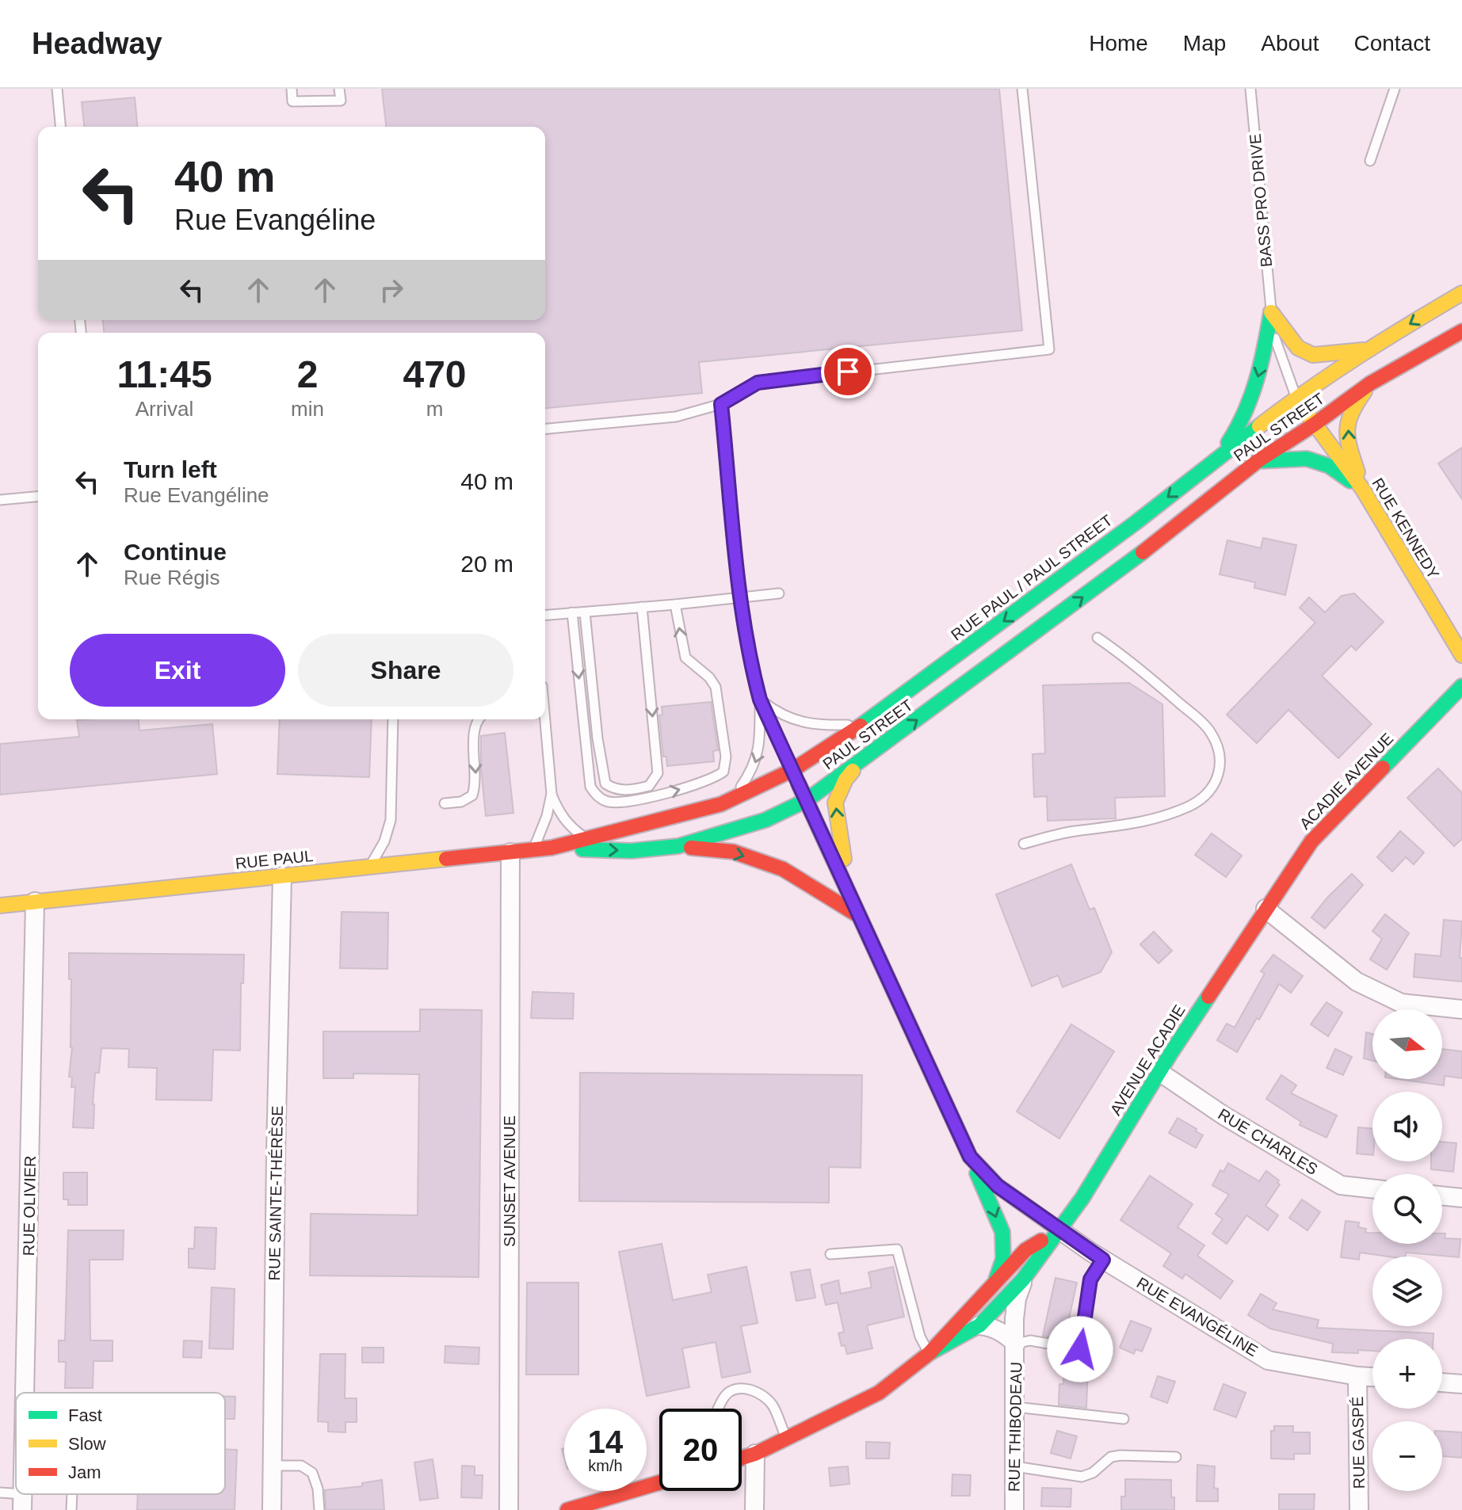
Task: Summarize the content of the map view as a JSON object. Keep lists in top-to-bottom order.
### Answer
{
  "streets": {
    "main road": [
      "PAUL STREET",
      "RUE KENNEDY",
      "RUE PAUL / PAUL STREET",
      "ACADIE AVENUE",
      "RUE PAUL",
      "AVENUE ACADIE"
    ],
    "street": [
      "RUE CHARLES",
      "SUNSET AVENUE",
      "RUE SAINTE-THÉRÈSE",
      "RUE OLIVIER",
      "RUE EVANGÉLINE",
      "RUE THIBODEAU",
      "RUE GASPÉ"
    ],
    "lane": ["BASS PRO DRIVE"]
  },
  "crossings": [
    ["BASS PRO DRIVE", "PAUL STREET"],
    ["BASS PRO DRIVE", "RUE KENNEDY"],
    ["PAUL STREET", "RUE KENNEDY"],
    ["PAUL STREET", "RUE PAUL / PAUL STREET"],
    ["PAUL STREET", "RUE PAUL"],
    ["ACADIE AVENUE", "AVENUE ACADIE"],
    ["RUE PAUL", "SUNSET AVENUE"],
    ["RUE PAUL", "RUE SAINTE-THÉRÈSE"],
    ["RUE PAUL", "RUE OLIVIER"],
    ["AVENUE ACADIE", "RUE CHARLES"],
    ["AVENUE ACADIE", "RUE EVANGÉLINE"],
    ["RUE EVANGÉLINE", "RUE GASPÉ"]
  ],
  "one_way": ["RUE PAUL / PAUL STREET"],
  "legend": ["Fast", "Slow", "Jam"],
  "north": "right",
  "page": {
    "header": "Headway",
    "nav": [
      "Home",
      "Map",
      "About",
      "Contact"
    ],
    "turn": ["40 m", "Rue Evangéline"],
    "eta": [
      "11:45",
      "Arrival",
      "2",
      "min",
      "470",
      "m"
    ],
    "list": [
      {
        "name": "Turn left",
        "note": "Rue Evangéline",
        "value": "40 m"
      },
      {
        "name": "Continue",
        "note": "Rue Régis",
        "value": "20 m"
      }
    ],
    "buttons": ["Exit", "Share"],
    "map_buttons": ["+", "−"],
    "speed": "14 km/h",
    "limit": "20"
  }
}
